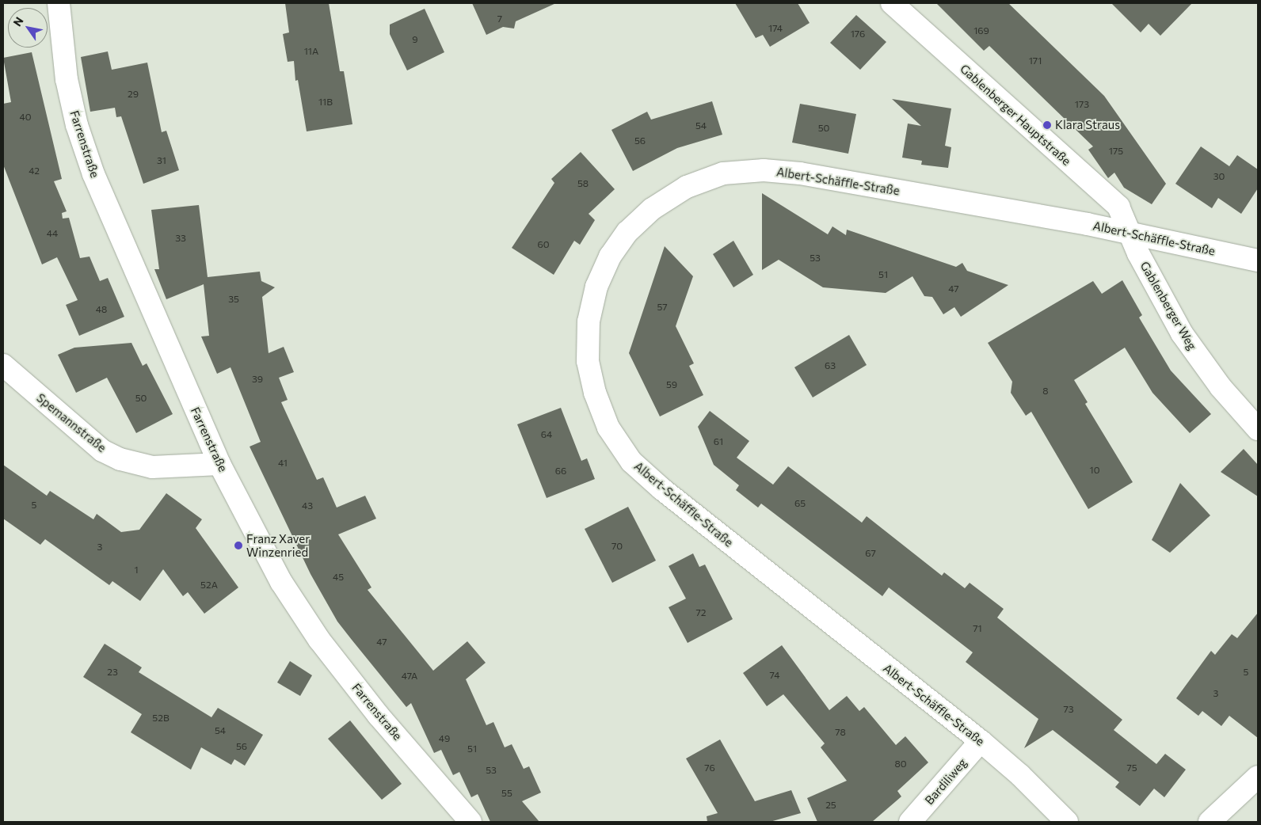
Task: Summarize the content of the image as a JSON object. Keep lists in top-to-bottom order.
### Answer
{
  "streets": {
    "street": [
      "Gablenberger Hauptstraße",
      "Farrenstraße",
      "Albert-Schäffle-Straße",
      "Gablenberger Weg",
      "Spemannstraße",
      "Bardiliweg"
    ]
  },
  "crossings": [
    ["Gablenberger Hauptstraße", "Albert-Schäffle-Straße"],
    ["Gablenberger Hauptstraße", "Gablenberger Weg"],
    ["Farrenstraße", "Spemannstraße"],
    ["Albert-Schäffle-Straße", "Gablenberger Weg"],
    ["Albert-Schäffle-Straße", "Bardiliweg"]
  ],
  "places": ["Klara Straus", "Franz Xaver Winzenried"],
  "house_numbers": [
    "7",
    "174",
    "169",
    "176",
    "9",
    "11A",
    "171",
    "29",
    "11B",
    "173",
    "40",
    "54",
    "50",
    "56",
    "175",
    "31",
    "42",
    "30",
    "58",
    "44",
    "33",
    "60",
    "53",
    "51",
    "47",
    "35",
    "57",
    "48",
    "63",
    "39",
    "59",
    "8",
    "50",
    "64",
    "61",
    "41",
    "10",
    "66",
    "65",
    "5",
    "43",
    "70",
    "3",
    "67",
    "1",
    "45",
    "52A",
    "72",
    "71",
    "47",
    "23",
    "5",
    "74",
    "47A",
    "3",
    "73",
    "52B",
    "54",
    "78",
    "49",
    "56",
    "51",
    "80",
    "76",
    "75",
    "53",
    "55",
    "25"
  ],
  "north": "top left"
}
